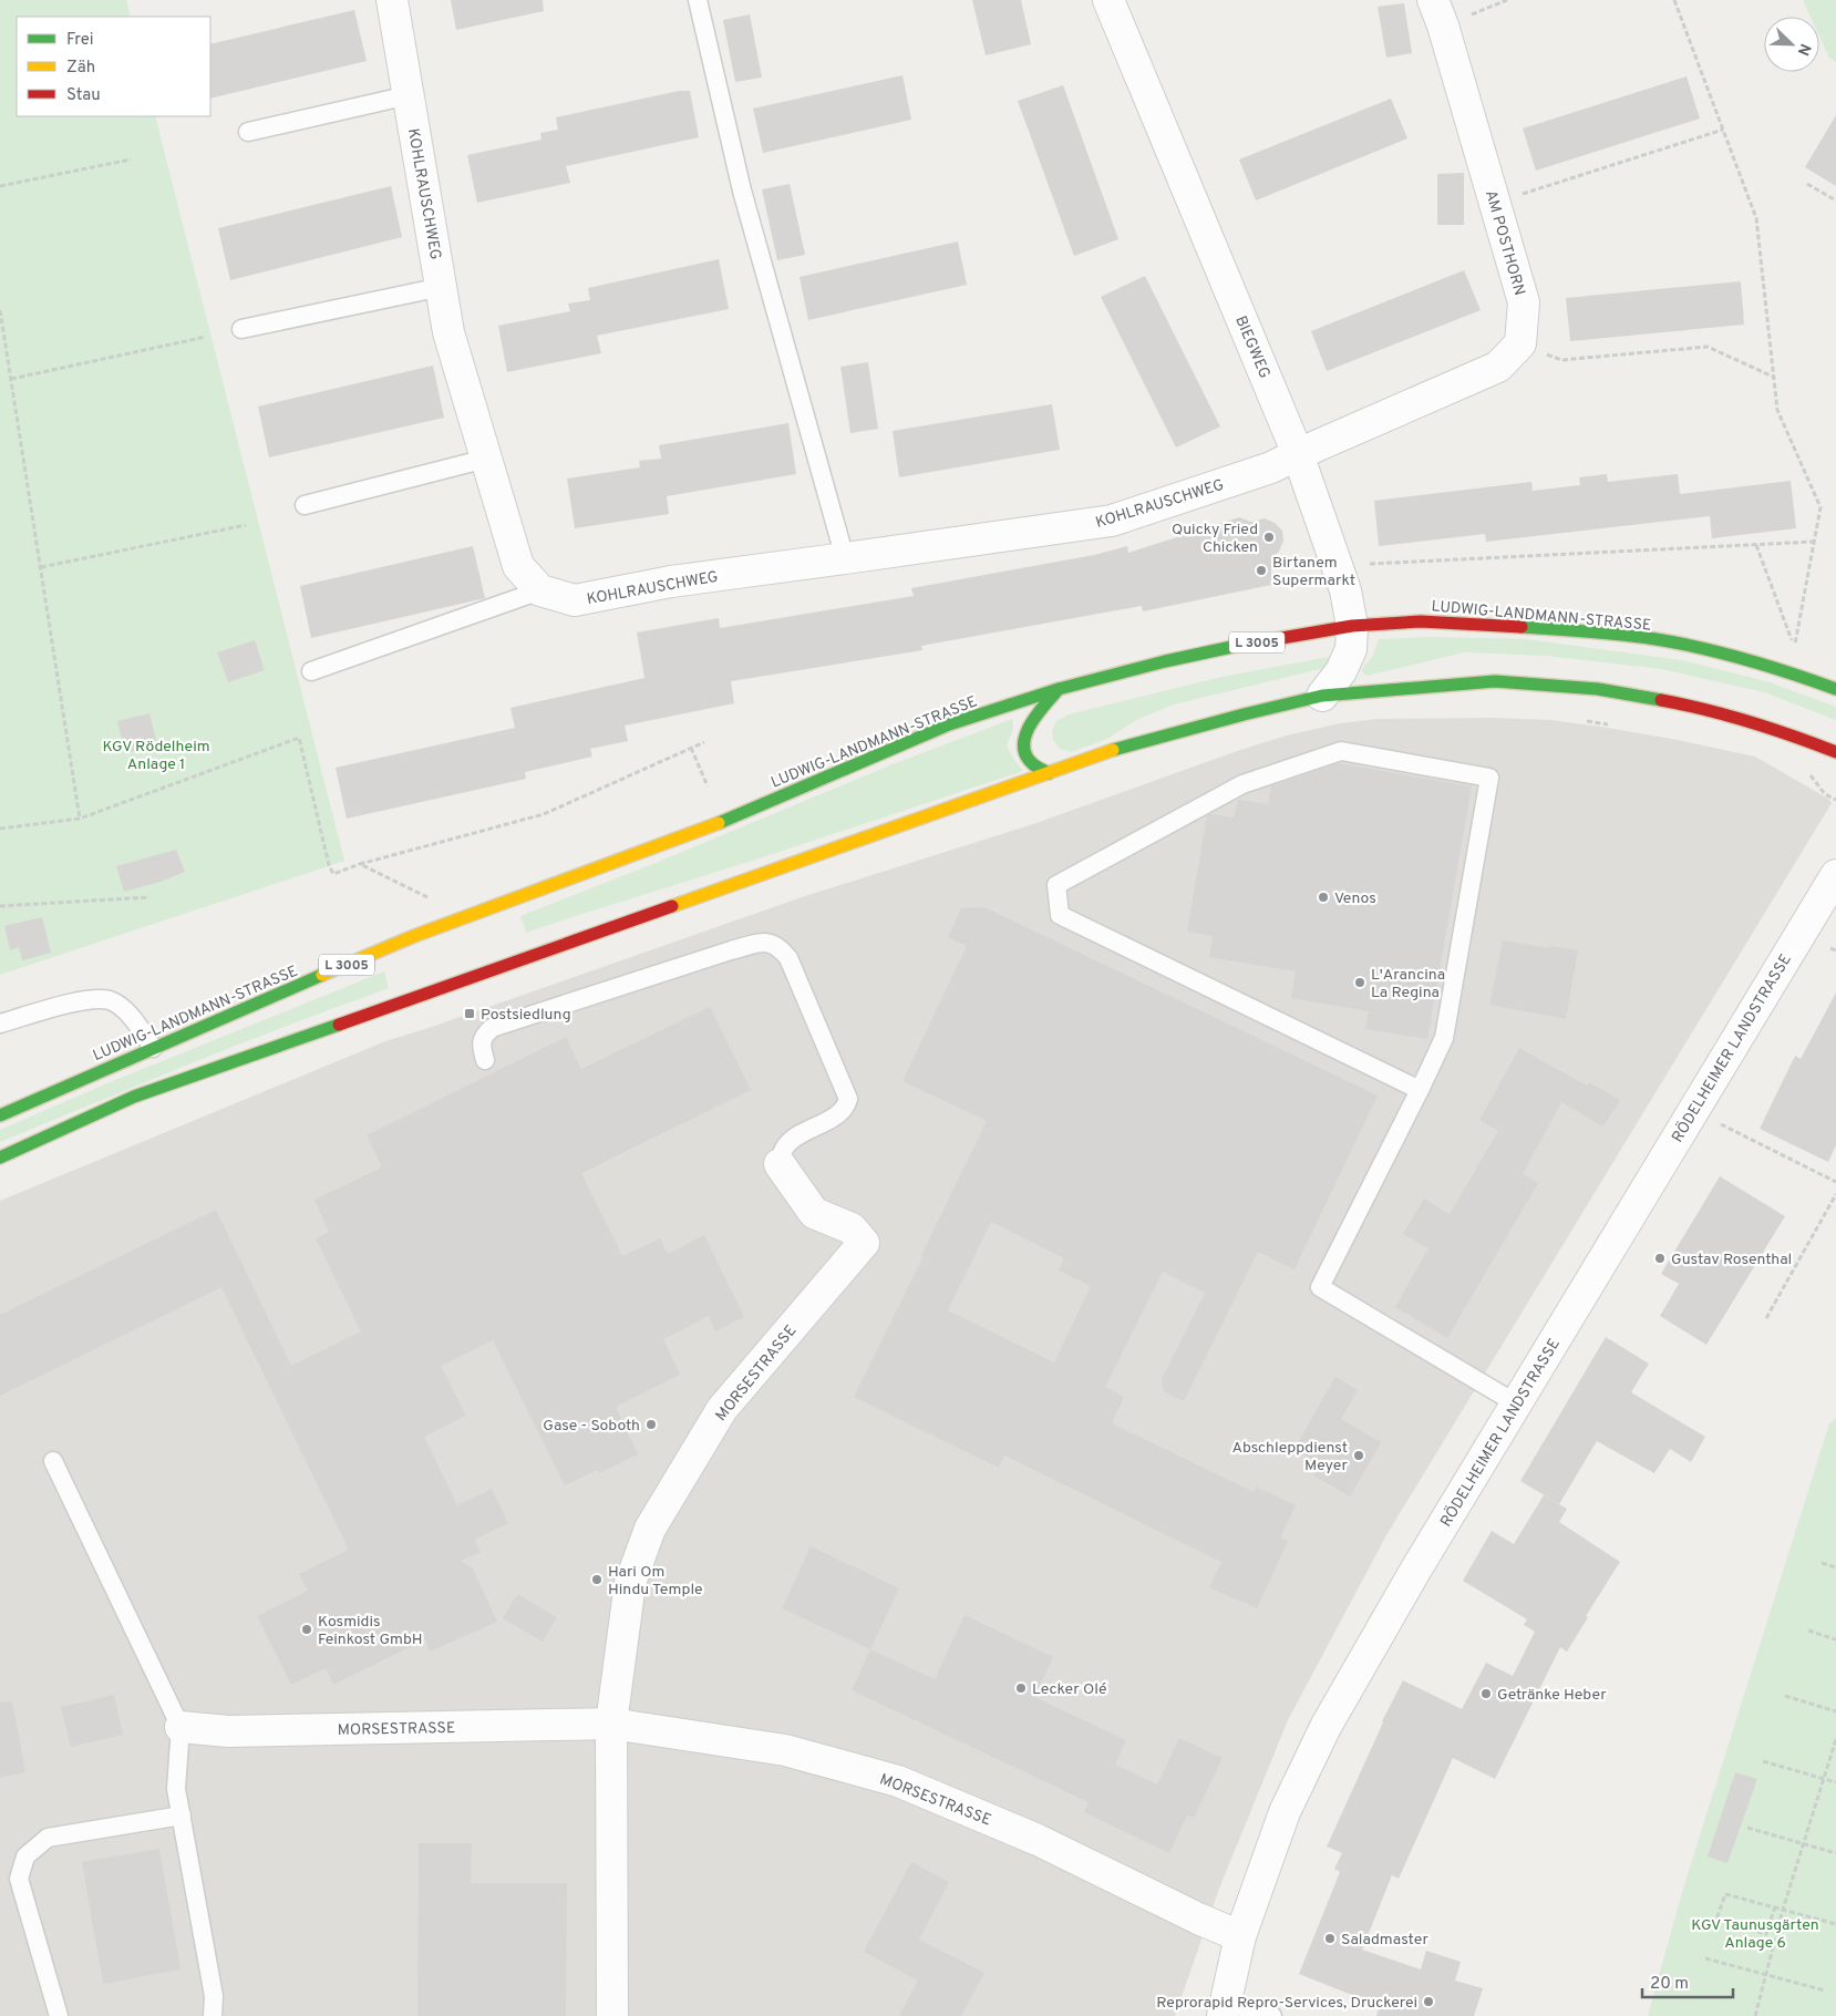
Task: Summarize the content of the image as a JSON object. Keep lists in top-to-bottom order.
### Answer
{
  "streets": {
    "main road": ["LUDWIG-LANDMANN-STRASSE", "L 3005"],
    "street": [
      "KOHLRAUSCHWEG",
      "AM POSTHORN",
      "BIEGWEG",
      "RÖDELHEIMER LANDSTRASSE",
      "MORSESTRASSE"
    ]
  },
  "crossings": [
    ["KOHLRAUSCHWEG", "BIEGWEG"],
    ["BIEGWEG", "LUDWIG-LANDMANN-STRASSE"],
    ["RÖDELHEIMER LANDSTRASSE", "MORSESTRASSE"]
  ],
  "parks": ["KGV Rödelheim Anlage 1", "KGV Taunusgärten Anlage 6"],
  "places": {
    "other": [
      "Quicky Fried Chicken",
      "Birtanem Supermarkt",
      "Venos",
      "L'Arancina La Regina",
      "Gustav Rosenthal",
      "Gase - Soboth",
      "Abschleppdienst Meyer",
      "Hari Om Hindu Temple",
      "Kosmidis Feinkost GmbH",
      "Lecker Olé",
      "Getränke Heber",
      "Saladmaster",
      "Reprorapid Repro-Services, Druckerei"
    ],
    "transit": ["Postsiedlung"]
  },
  "legend": ["Frei", "Zäh", "Stau"],
  "scale_bar": "20 m",
  "north": "bottom right"
}
